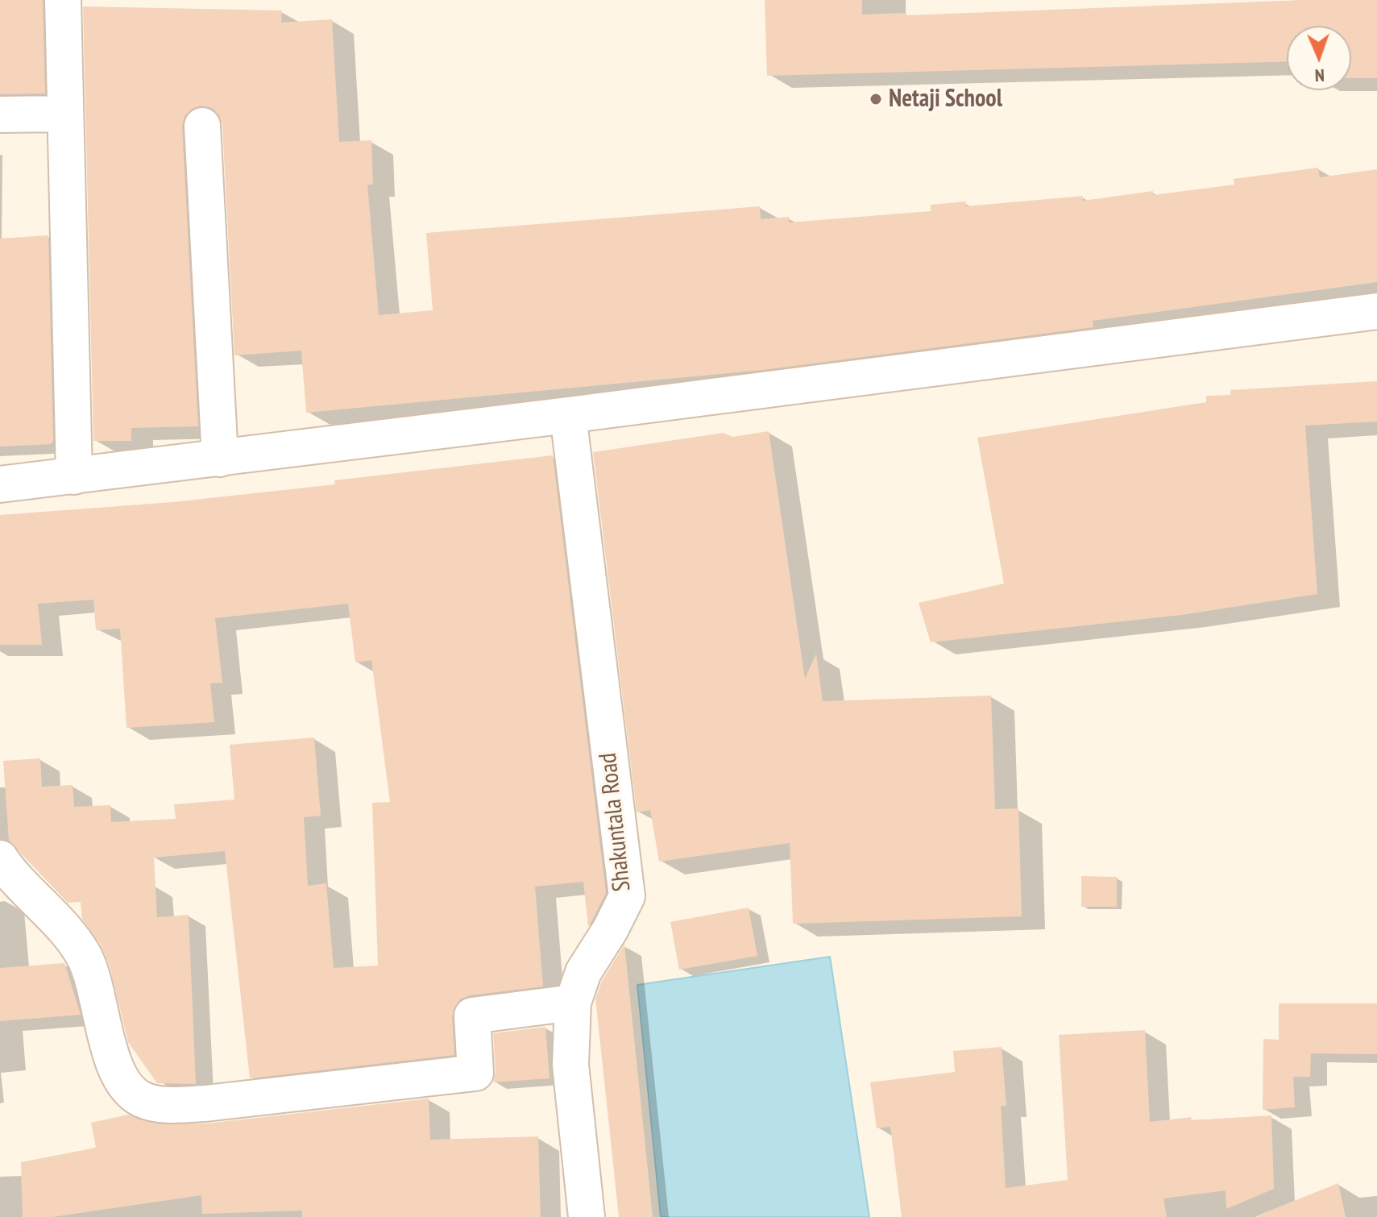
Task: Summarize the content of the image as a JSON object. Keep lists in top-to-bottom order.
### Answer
{
  "streets": {
    "street": ["Shakuntala Road"]
  },
  "places": ["Netaji School"],
  "north": "bottom"
}
